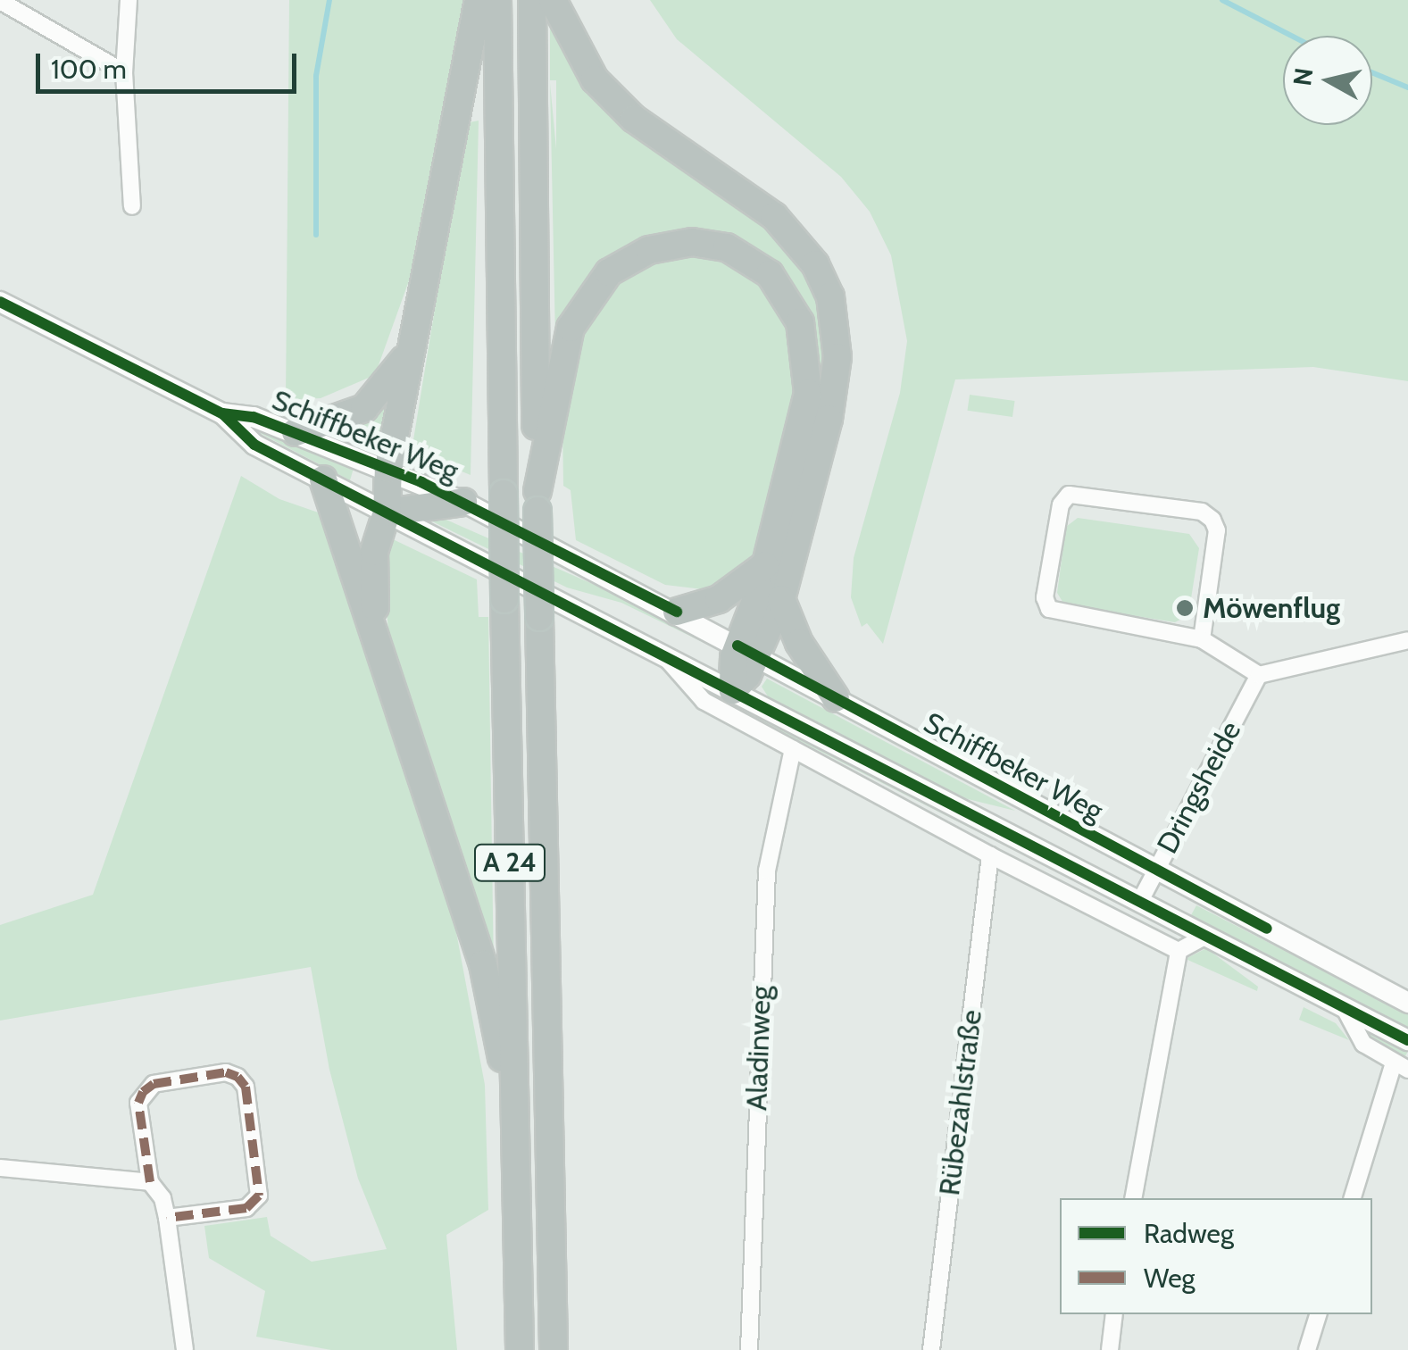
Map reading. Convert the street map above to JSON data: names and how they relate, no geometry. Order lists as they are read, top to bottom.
{
  "streets": {
    "highway": ["A 24"],
    "main road": ["Schiffbeker Weg"],
    "street": ["Dringsheide", "Aladinweg", "Rübezahlstraße"]
  },
  "crossings": [
    ["Schiffbeker Weg", "Dringsheide"],
    ["Schiffbeker Weg", "Aladinweg"],
    ["Schiffbeker Weg", "Rübezahlstraße"]
  ],
  "places": ["Möwenflug"],
  "legend": ["Radweg", "Weg"],
  "scale_bar": "100 m",
  "north": "left"
}
